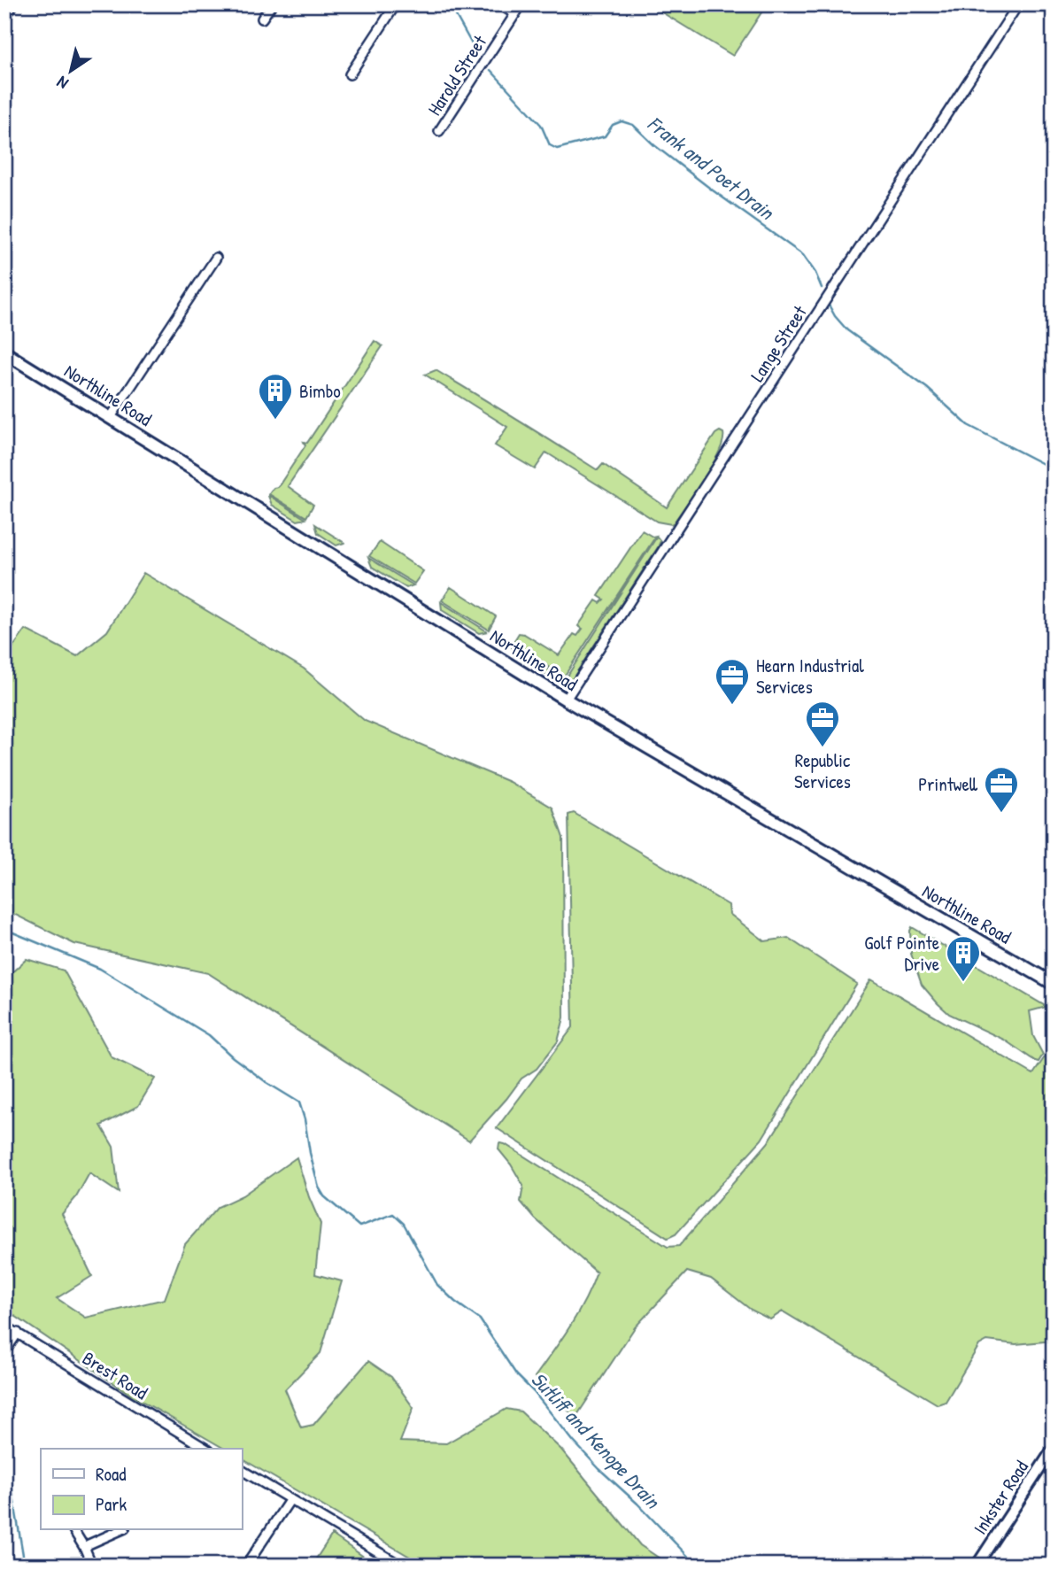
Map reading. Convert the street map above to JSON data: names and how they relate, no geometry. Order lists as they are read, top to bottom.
{
  "streets": {
    "main road": ["Northline Road"],
    "street": [
      "Harold Street",
      "Lange Street",
      "Brest Road",
      "Inkster Road"
    ]
  },
  "crossings": [
    ["Lange Street", "Northline Road"]
  ],
  "water": ["Frank and Poet Drain", "Sutliff and Kenope Drain"],
  "places": {
    "building": ["Bimbo", "Golf Pointe Drive"],
    "office": ["Hearn Industrial Services", "Republic Services", "Printwell"]
  },
  "legend": ["Road", "Park"],
  "north": "bottom left"
}
